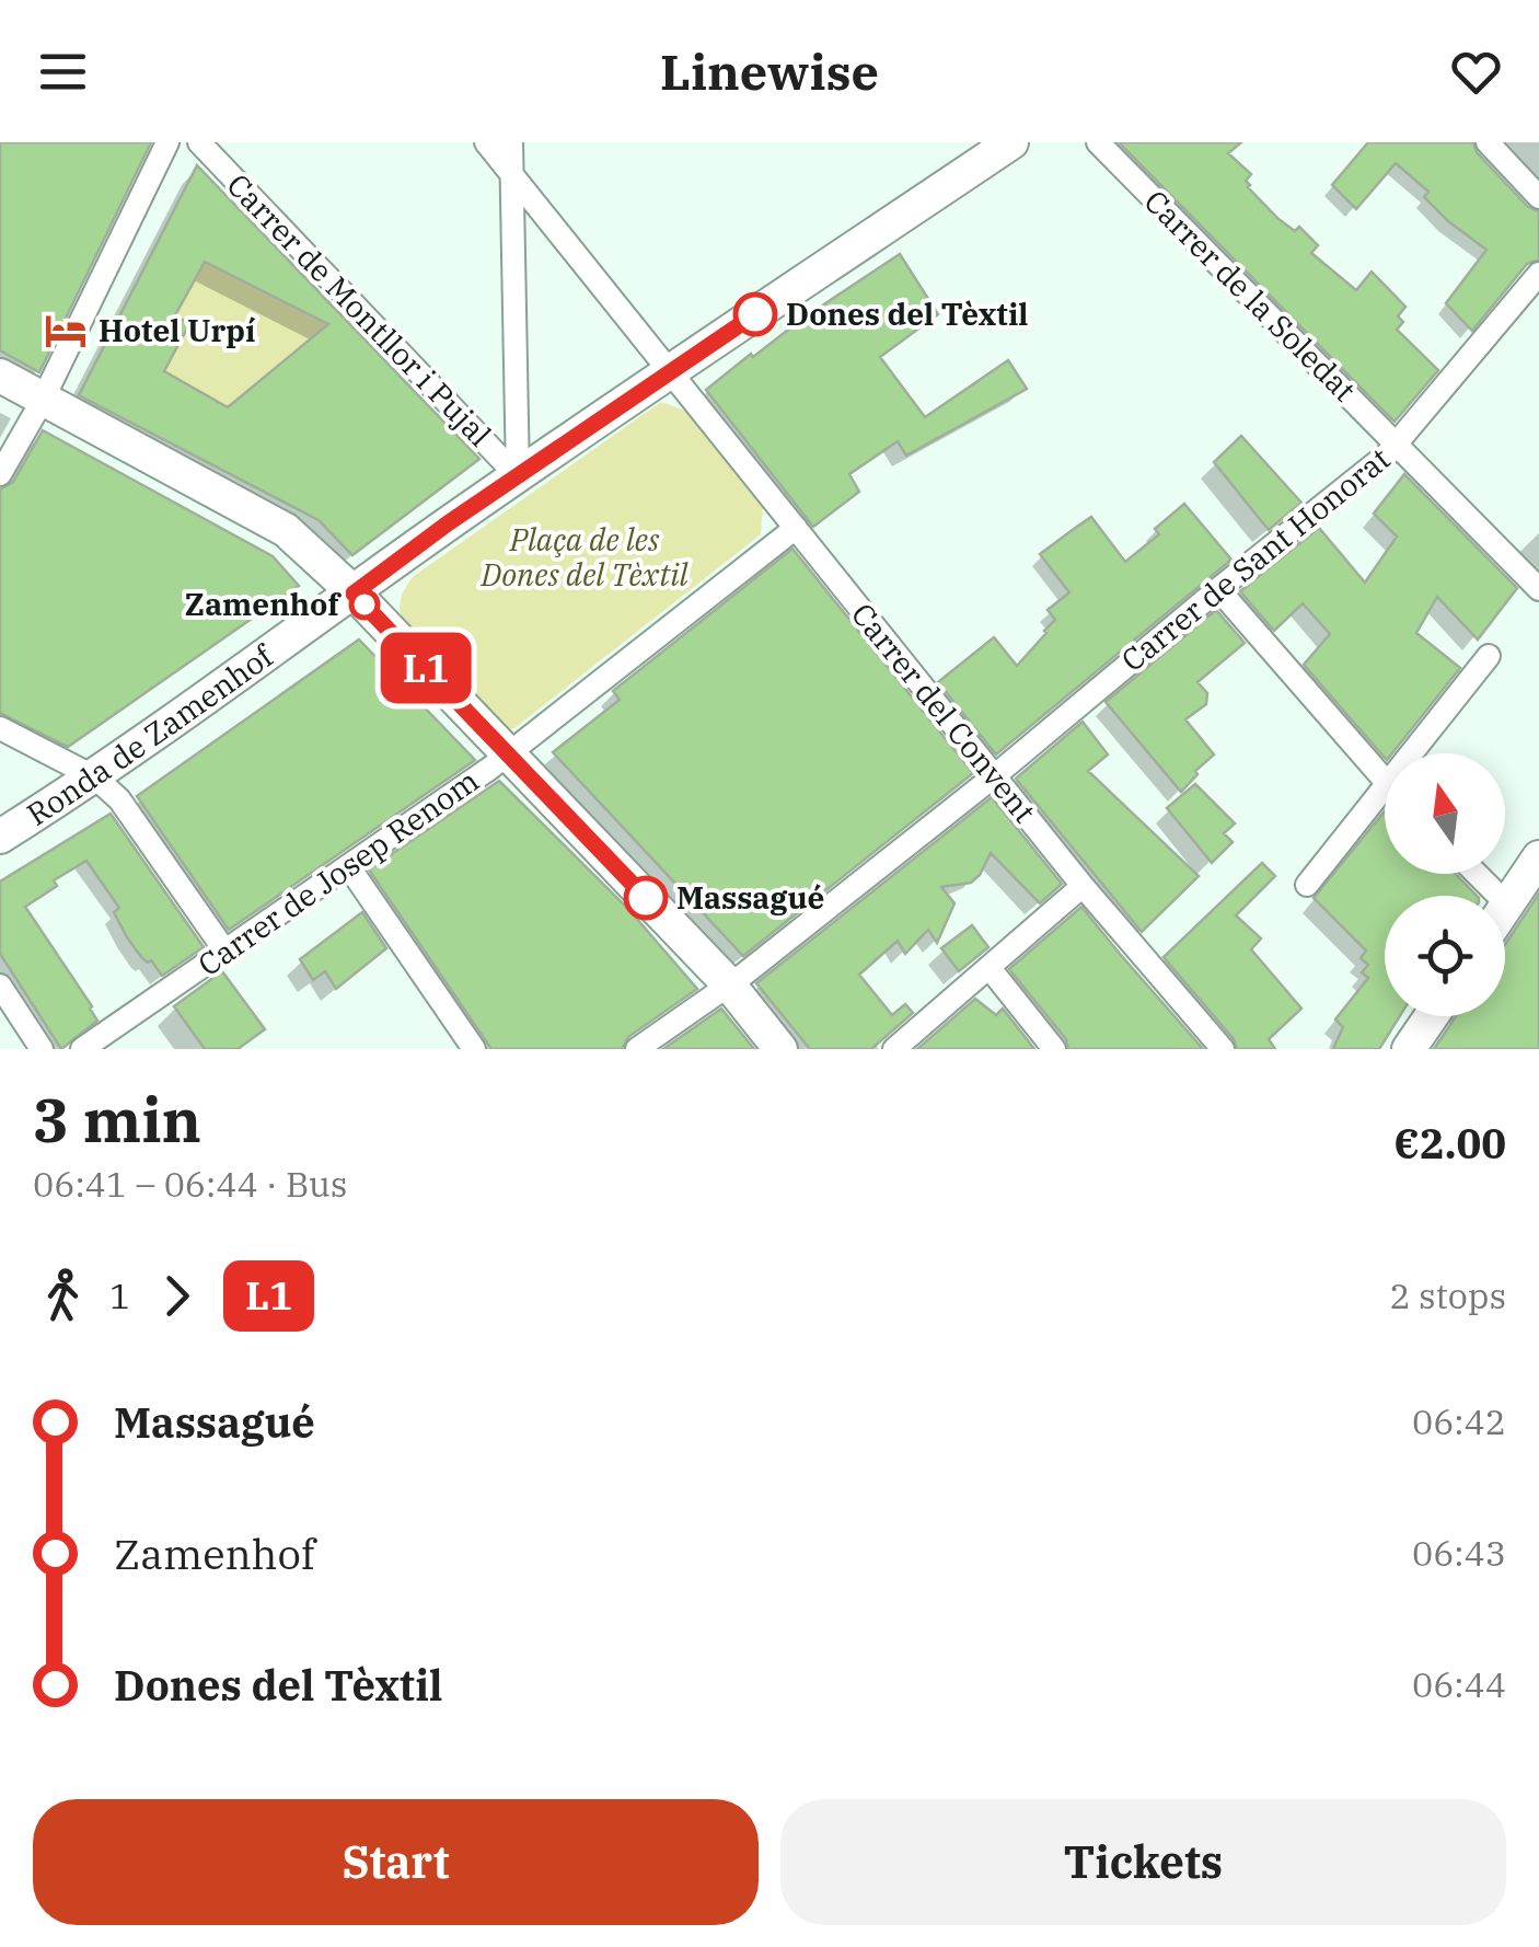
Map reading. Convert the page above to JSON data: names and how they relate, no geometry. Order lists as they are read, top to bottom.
{
  "streets": {
    "main road": ["Ronda de Zamenhof"],
    "street": [
      "Carrer de la Soledat",
      "Carrer de Montllor i Pujal",
      "Carrer de Sant Honorat",
      "Carrer del Convent",
      "Carrer de Josep Renom"
    ]
  },
  "crossings": [
    ["Carrer de la Soledat", "Carrer de Sant Honorat"],
    ["Carrer de Montllor i Pujal", "Ronda de Zamenhof"],
    ["Carrer de Sant Honorat", "Carrer del Convent"],
    ["Carrer del Convent", "Ronda de Zamenhof"],
    ["Carrer del Convent", "Carrer de Josep Renom"]
  ],
  "parks": ["Plaça de les Dones del Tèxtil"],
  "places": {
    "other": ["Dones del Tèxtil", "Zamenhof", "Massagué"],
    "hotel": ["Hotel Urpí"]
  },
  "lines": ["bus line L1"],
  "north": "top",
  "page": {
    "header": "Linewise",
    "on_map": "L1",
    "heading": ["3 min", "06:41 – 06:44 · Bus", "€2.00"],
    "legs": ["1", "L1", "2 stops"],
    "list": [
      {
        "name": "Massagué",
        "value": "06:42"
      },
      {
        "name": "Zamenhof",
        "value": "06:43"
      },
      {
        "name": "Dones del Tèxtil",
        "value": "06:44"
      }
    ],
    "buttons": ["Start", "Tickets"]
  }
}
